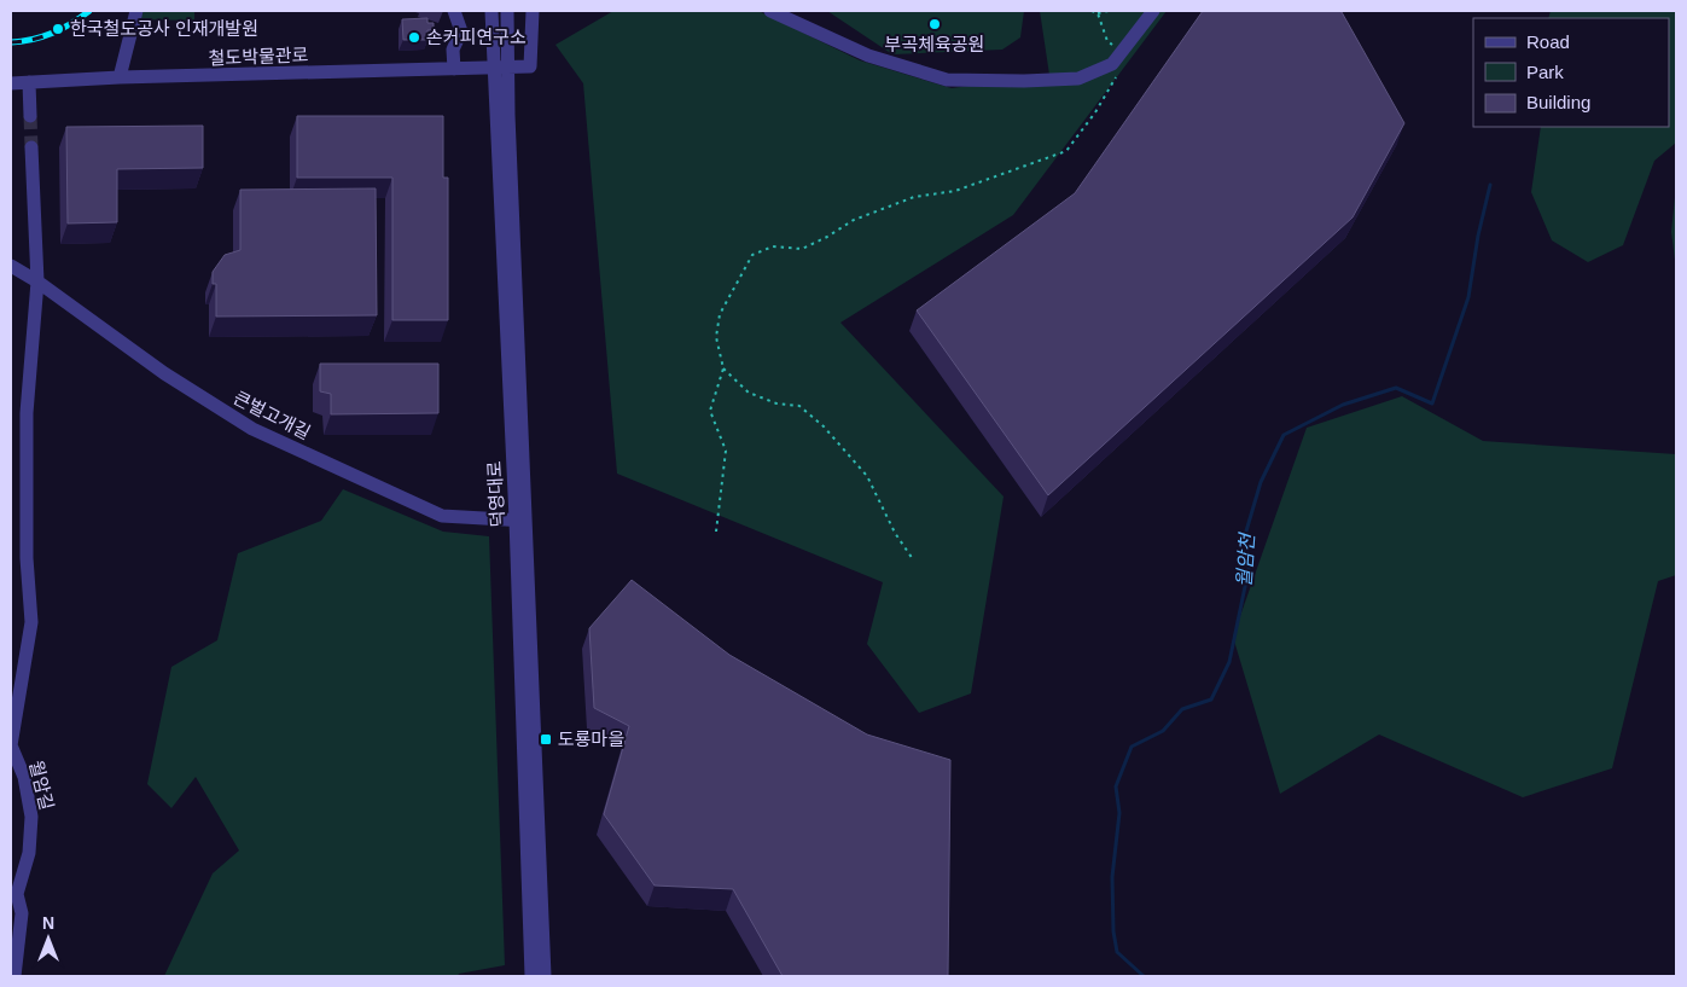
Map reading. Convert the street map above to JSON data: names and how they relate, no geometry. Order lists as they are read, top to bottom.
{
  "streets": {
    "street": [
      "철도박물관로",
      "큰벌고개길",
      "덕영대로",
      "월암길"
    ]
  },
  "crossings": [
    ["철도박물관로", "덕영대로"],
    ["큰벌고개길", "덕영대로"],
    ["큰벌고개길", "월암길"]
  ],
  "water": ["월암천"],
  "places": {
    "other": ["부곡체육공원", "한국철도공사 인재개발원", "손커피연구소"],
    "transit": ["도룡마을"]
  },
  "legend": ["Road", "Park", "Building"],
  "north": "top"
}
